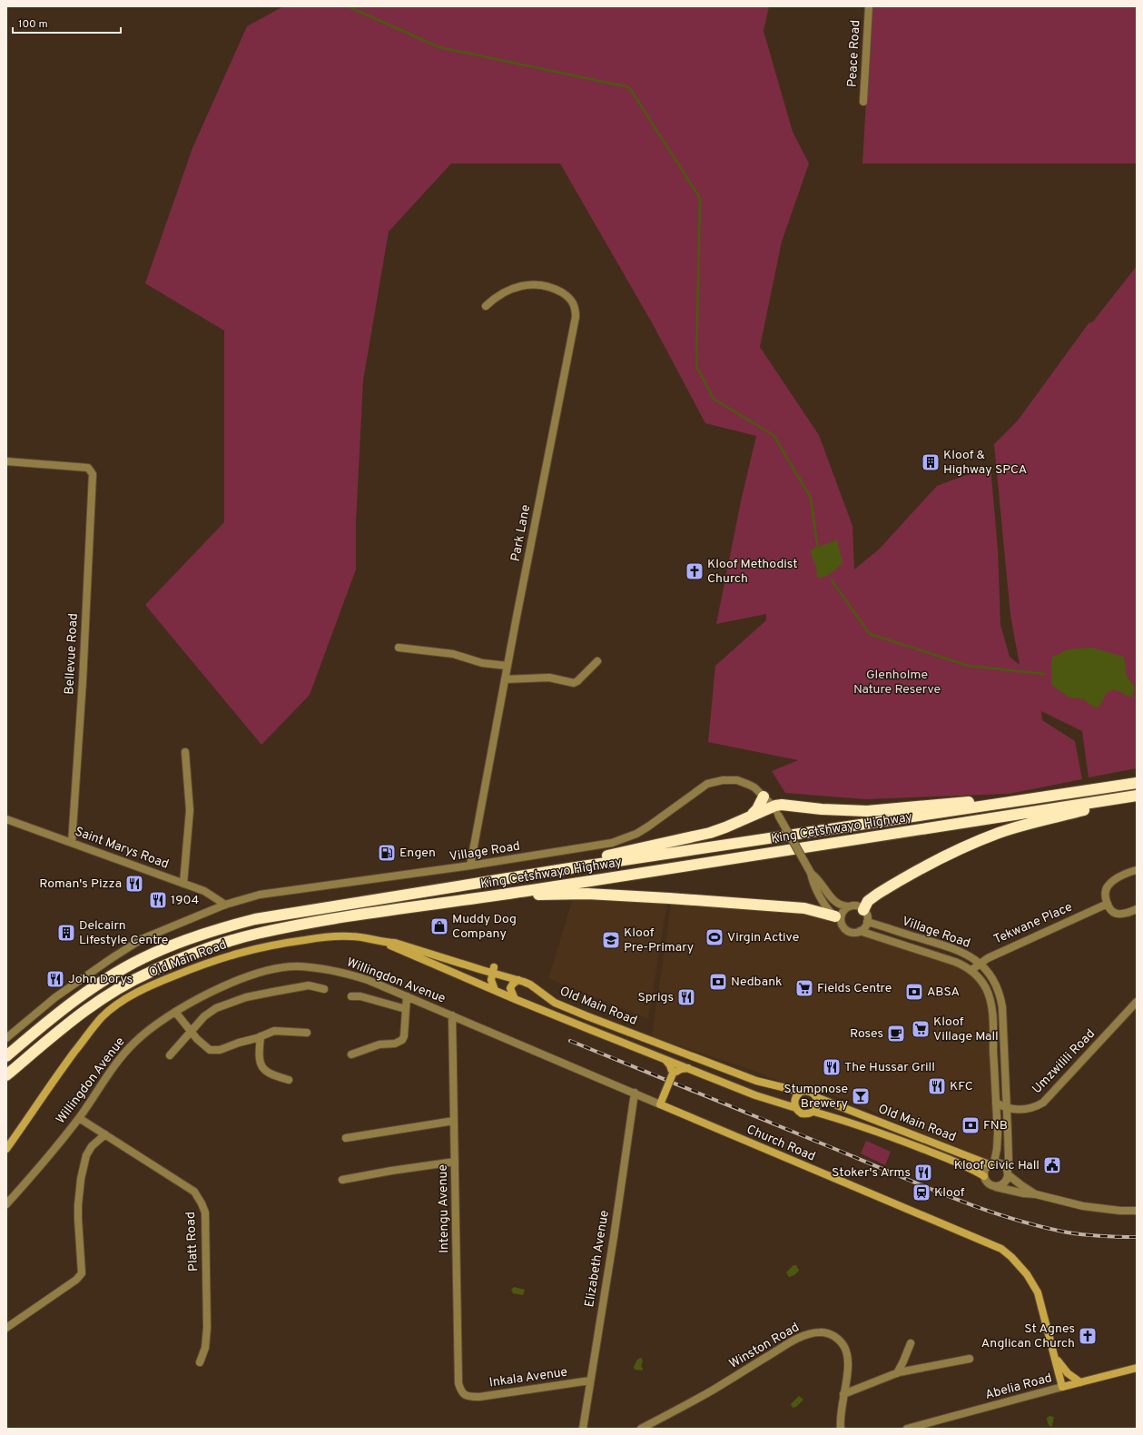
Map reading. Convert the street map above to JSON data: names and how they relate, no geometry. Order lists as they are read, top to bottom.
{
  "streets": {
    "highway": ["King Cetshwayo Highway"],
    "main road": ["Old Main Road", "Church Road", "Abelia Road"],
    "street": [
      "Peace Road",
      "Park Lane",
      "Bellevue Road",
      "Saint Marys Road",
      "Village Road",
      "Tekwane Place",
      "Willingdon Avenue",
      "Umzwilili Road",
      "Intengu Avenue",
      "Platt Road",
      "Elizabeth Avenue",
      "Winston Road",
      "Inkala Avenue"
    ]
  },
  "crossings": [
    ["Park Lane", "Village Road"],
    ["Bellevue Road", "Saint Marys Road"],
    ["Saint Marys Road", "Village Road"],
    ["Village Road", "Tekwane Place"],
    ["Village Road", "Old Main Road"],
    ["Village Road", "Umzwilili Road"],
    ["Willingdon Avenue", "Church Road"],
    ["Willingdon Avenue", "Intengu Avenue"],
    ["Willingdon Avenue", "Platt Road"],
    ["Willingdon Avenue", "Elizabeth Avenue"],
    ["Church Road", "Abelia Road"],
    ["Intengu Avenue", "Inkala Avenue"],
    ["Elizabeth Avenue", "Inkala Avenue"]
  ],
  "parks": ["Glenholme Nature Reserve"],
  "places": {
    "building": ["Kloof & Highway SPCA", "Delcairn Lifestyle Centre"],
    "church": ["Kloof Methodist Church", "St Agnes Anglican Church"],
    "fuel station": ["Engen"],
    "restaurant": [
      "Roman's Pizza",
      "1904",
      "John Dorys",
      "Sprigs",
      "The Hussar Grill",
      "KFC",
      "Stoker's Arms"
    ],
    "shop": ["Muddy Dog Company"],
    "sports": ["Virgin Active"],
    "school or university": ["Kloof Pre-Primary"],
    "bank": ["Nedbank", "ABSA", "FNB"],
    "supermarket": ["Fields Centre", "Kloof Village Mall"],
    "cafe": ["Roses"],
    "bar": ["Stumpnose Brewery"],
    "public building": ["Kloof Civic Hall"],
    "station": ["Kloof"]
  },
  "scale_bar": "100 m"
}
